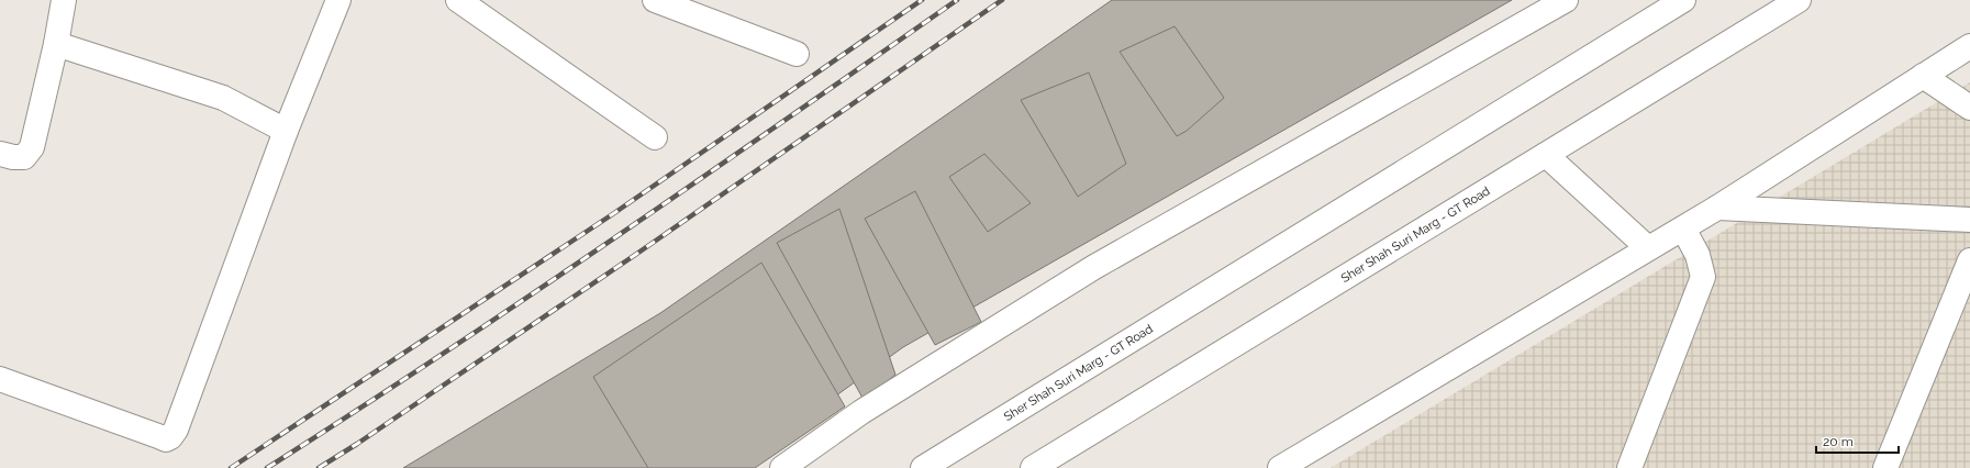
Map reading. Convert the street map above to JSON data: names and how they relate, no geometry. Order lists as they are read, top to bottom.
{
  "streets": {
    "street": ["Sher Shah Suri Marg - GT Road"]
  },
  "scale_bar": "20 m"
}
